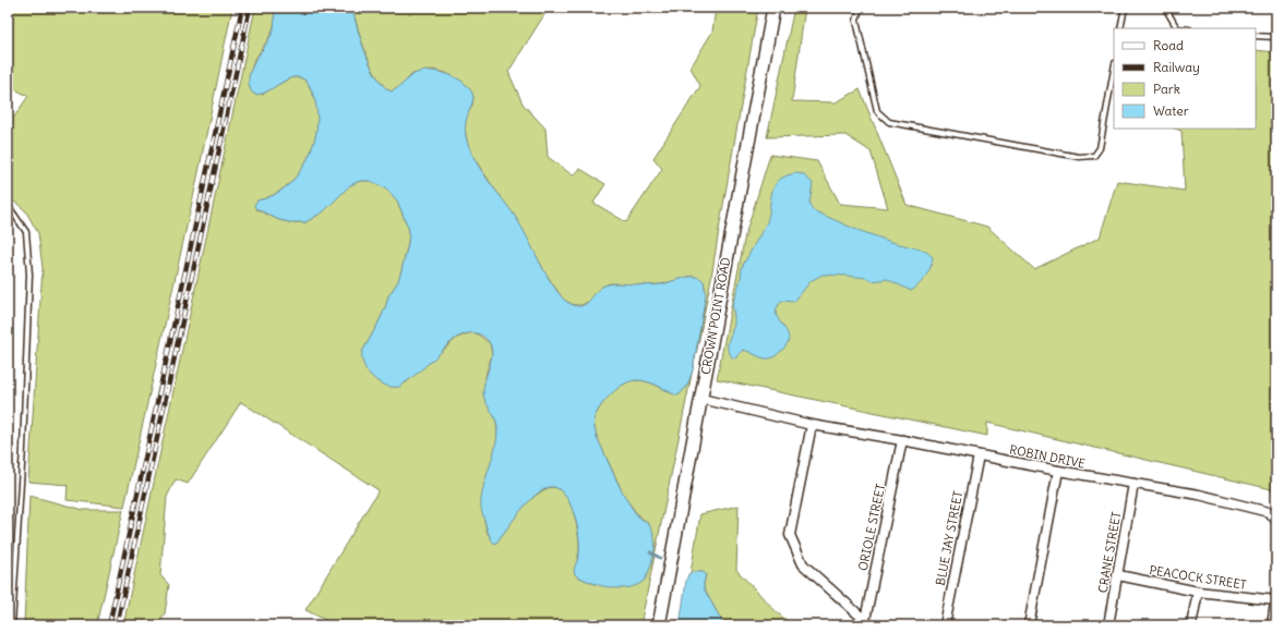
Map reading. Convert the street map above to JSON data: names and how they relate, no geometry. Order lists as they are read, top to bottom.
{
  "streets": {
    "main road": ["CROWN POINT ROAD"],
    "street": [
      "ROBIN DRIVE",
      "ORIOLE STREET",
      "BLUE JAY STREET",
      "CRANE STREET",
      "PEACOCK STREET"
    ]
  },
  "crossings": [
    ["CROWN POINT ROAD", "ROBIN DRIVE"],
    ["ROBIN DRIVE", "ORIOLE STREET"],
    ["ROBIN DRIVE", "BLUE JAY STREET"],
    ["ROBIN DRIVE", "CRANE STREET"],
    ["CRANE STREET", "PEACOCK STREET"]
  ],
  "legend": [
    "Road",
    "Railway",
    "Park",
    "Water"
  ]
}
